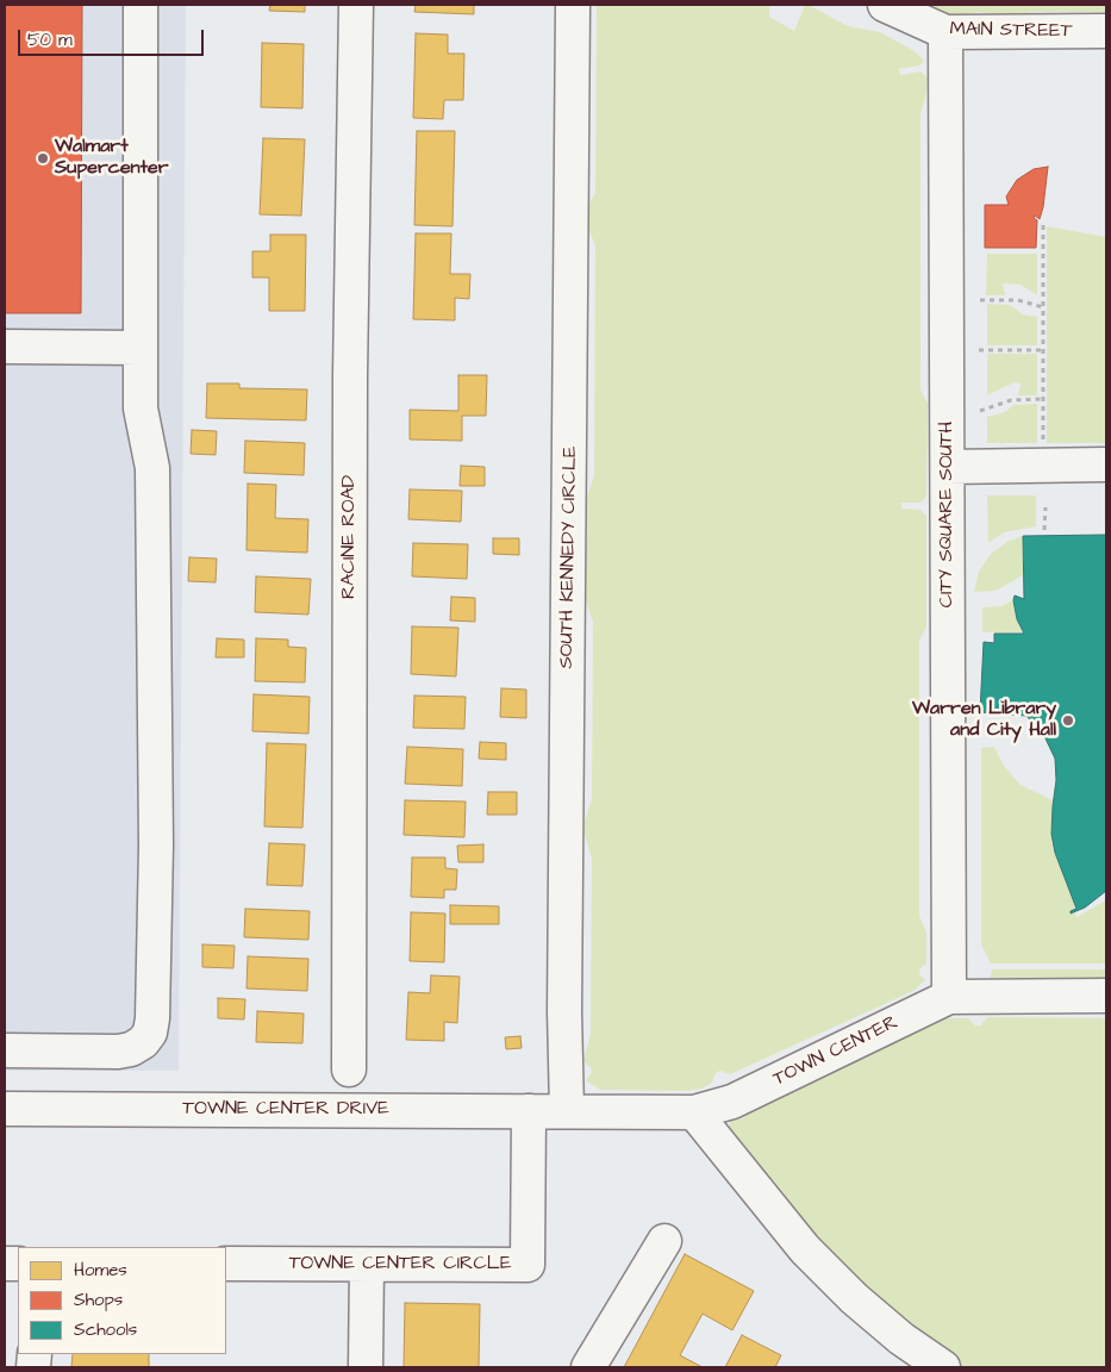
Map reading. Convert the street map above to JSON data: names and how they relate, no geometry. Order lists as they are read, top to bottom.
{
  "streets": {
    "street": [
      "MAIN STREET",
      "CITY SQUARE SOUTH",
      "RACINE ROAD",
      "SOUTH KENNEDY CIRCLE",
      "TOWN CENTER",
      "TOWNE CENTER DRIVE",
      "TOWNE CENTER CIRCLE"
    ]
  },
  "crossings": [
    ["MAIN STREET", "CITY SQUARE SOUTH"],
    ["CITY SQUARE SOUTH", "TOWN CENTER"],
    ["SOUTH KENNEDY CIRCLE", "TOWN CENTER"],
    ["SOUTH KENNEDY CIRCLE", "TOWNE CENTER DRIVE"],
    ["TOWN CENTER", "TOWNE CENTER DRIVE"],
    ["TOWNE CENTER DRIVE", "TOWNE CENTER CIRCLE"]
  ],
  "places": ["Walmart Supercenter", "Warren Library and City Hall"],
  "legend": ["Homes", "Shops", "Schools"],
  "scale_bar": "50 m"
}
